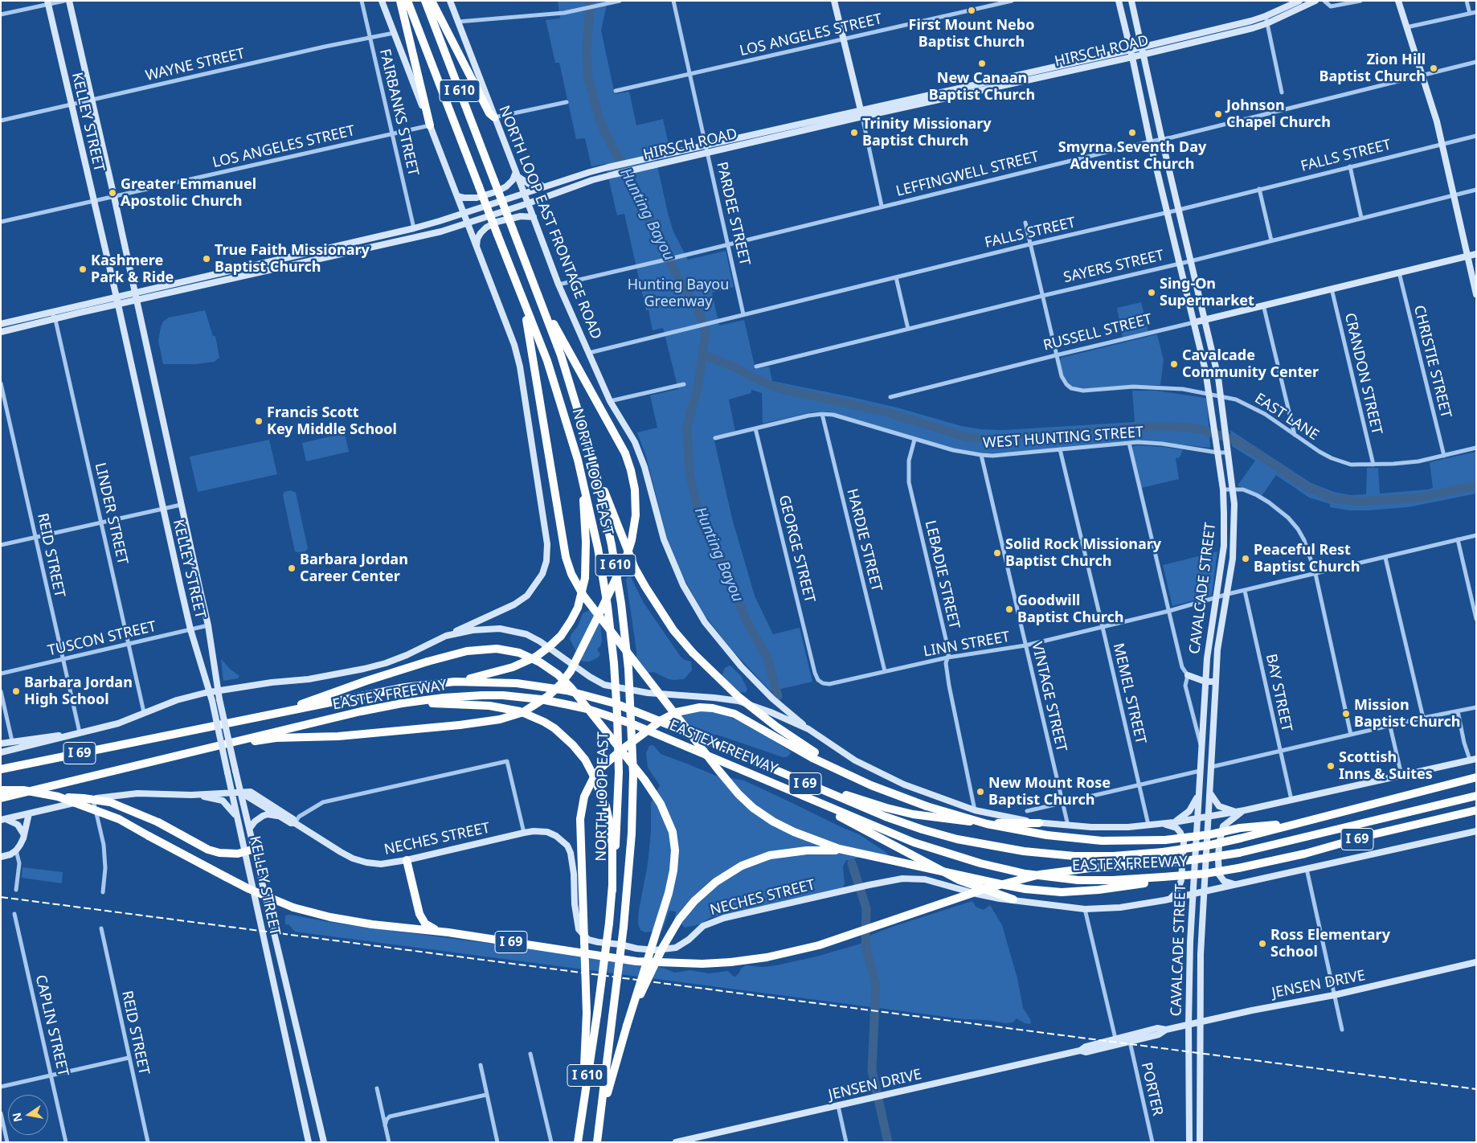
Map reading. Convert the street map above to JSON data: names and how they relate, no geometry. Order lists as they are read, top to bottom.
{
  "streets": {
    "highway": [
      "I 610",
      "NORTH LOOP EAST",
      "EASTEX FREEWAY",
      "I 69"
    ],
    "main road": [
      "HIRSCH ROAD",
      "KELLEY STREET",
      "NORTH LOOP EAST FRONTAGE ROAD",
      "RUSSELL STREET",
      "CAVALCADE STREET",
      "NECHES STREET",
      "JENSEN DRIVE"
    ],
    "street": [
      "LOS ANGELES STREET",
      "WAYNE STREET",
      "FAIRBANKS STREET",
      "FALLS STREET",
      "LEFFINGWELL STREET",
      "PARDEE STREET",
      "SAYERS STREET",
      "CHRISTIE STREET",
      "CRANDON STREET",
      "EAST LANE",
      "WEST HUNTING STREET",
      "LINDER STREET",
      "HARDIE STREET",
      "GEORGE STREET",
      "REID STREET",
      "LEBADIE STREET",
      "TUSCON STREET",
      "LINN STREET",
      "BAY STREET",
      "MEMEL STREET",
      "VINTAGE STREET",
      "CAPLIN STREET",
      "PORTER"
    ]
  },
  "crossings": [
    ["LOS ANGELES STREET", "FAIRBANKS STREET"],
    ["LOS ANGELES STREET", "KELLEY STREET"],
    ["LOS ANGELES STREET", "PARDEE STREET"],
    ["HIRSCH ROAD", "FAIRBANKS STREET"],
    ["HIRSCH ROAD", "KELLEY STREET"],
    ["HIRSCH ROAD", "PARDEE STREET"],
    ["HIRSCH ROAD", "NORTH LOOP EAST FRONTAGE ROAD"],
    ["HIRSCH ROAD", "LINDER STREET"],
    ["HIRSCH ROAD", "CAVALCADE STREET"],
    ["WAYNE STREET", "FAIRBANKS STREET"],
    ["WAYNE STREET", "KELLEY STREET"],
    ["KELLEY STREET", "TUSCON STREET"],
    ["KELLEY STREET", "NECHES STREET"],
    ["FALLS STREET", "PARDEE STREET"],
    ["FALLS STREET", "NORTH LOOP EAST FRONTAGE ROAD"],
    ["FALLS STREET", "EAST LANE"],
    ["FALLS STREET", "CAVALCADE STREET"],
    ["LEFFINGWELL STREET", "PARDEE STREET"],
    ["LEFFINGWELL STREET", "NORTH LOOP EAST FRONTAGE ROAD"],
    ["LEFFINGWELL STREET", "CAVALCADE STREET"],
    ["SAYERS STREET", "EAST LANE"],
    ["SAYERS STREET", "CAVALCADE STREET"],
    ["RUSSELL STREET", "CHRISTIE STREET"],
    ["RUSSELL STREET", "CRANDON STREET"],
    ["RUSSELL STREET", "EAST LANE"],
    ["RUSSELL STREET", "CAVALCADE STREET"],
    ["CHRISTIE STREET", "EAST LANE"],
    ["CRANDON STREET", "EAST LANE"],
    ["EAST LANE", "CAVALCADE STREET"],
    ["WEST HUNTING STREET", "HARDIE STREET"],
    ["WEST HUNTING STREET", "GEORGE STREET"],
    ["WEST HUNTING STREET", "LEBADIE STREET"],
    ["WEST HUNTING STREET", "CAVALCADE STREET"],
    ["WEST HUNTING STREET", "MEMEL STREET"],
    ["WEST HUNTING STREET", "VINTAGE STREET"],
    ["LINDER STREET", "TUSCON STREET"],
    ["HARDIE STREET", "LINN STREET"],
    ["GEORGE STREET", "LINN STREET"],
    ["REID STREET", "TUSCON STREET"],
    ["LEBADIE STREET", "LINN STREET"],
    ["CAVALCADE STREET", "LINN STREET"],
    ["CAVALCADE STREET", "NECHES STREET"],
    ["CAVALCADE STREET", "JENSEN DRIVE"],
    ["LINN STREET", "BAY STREET"],
    ["LINN STREET", "MEMEL STREET"],
    ["LINN STREET", "VINTAGE STREET"],
    ["JENSEN DRIVE", "PORTER"]
  ],
  "water": ["Hunting Bayou"],
  "parks": ["Hunting Bayou Greenway"],
  "places": [
    "First Mount Nebo Baptist Church",
    "New Canaan Baptist Church",
    "Zion Hill Baptist Church",
    "Johnson Chapel Church",
    "Trinity Missionary Baptist Church",
    "Smyrna Seventh Day Adventist Church",
    "Greater Emmanuel Apostolic Church",
    "True Faith Missionary Baptist Church",
    "Kashmere Park & Ride",
    "Sing-On Supermarket",
    "Cavalcade Community Center",
    "Francis Scott Key Middle School",
    "Solid Rock Missionary Baptist Church",
    "Peaceful Rest Baptist Church",
    "Barbara Jordan Career Center",
    "Goodwill Baptist Church",
    "Barbara Jordan High School",
    "Mission Baptist Church",
    "Scottish Inns & Suites",
    "New Mount Rose Baptist Church",
    "Ross Elementary School"
  ],
  "north": "left"
}
